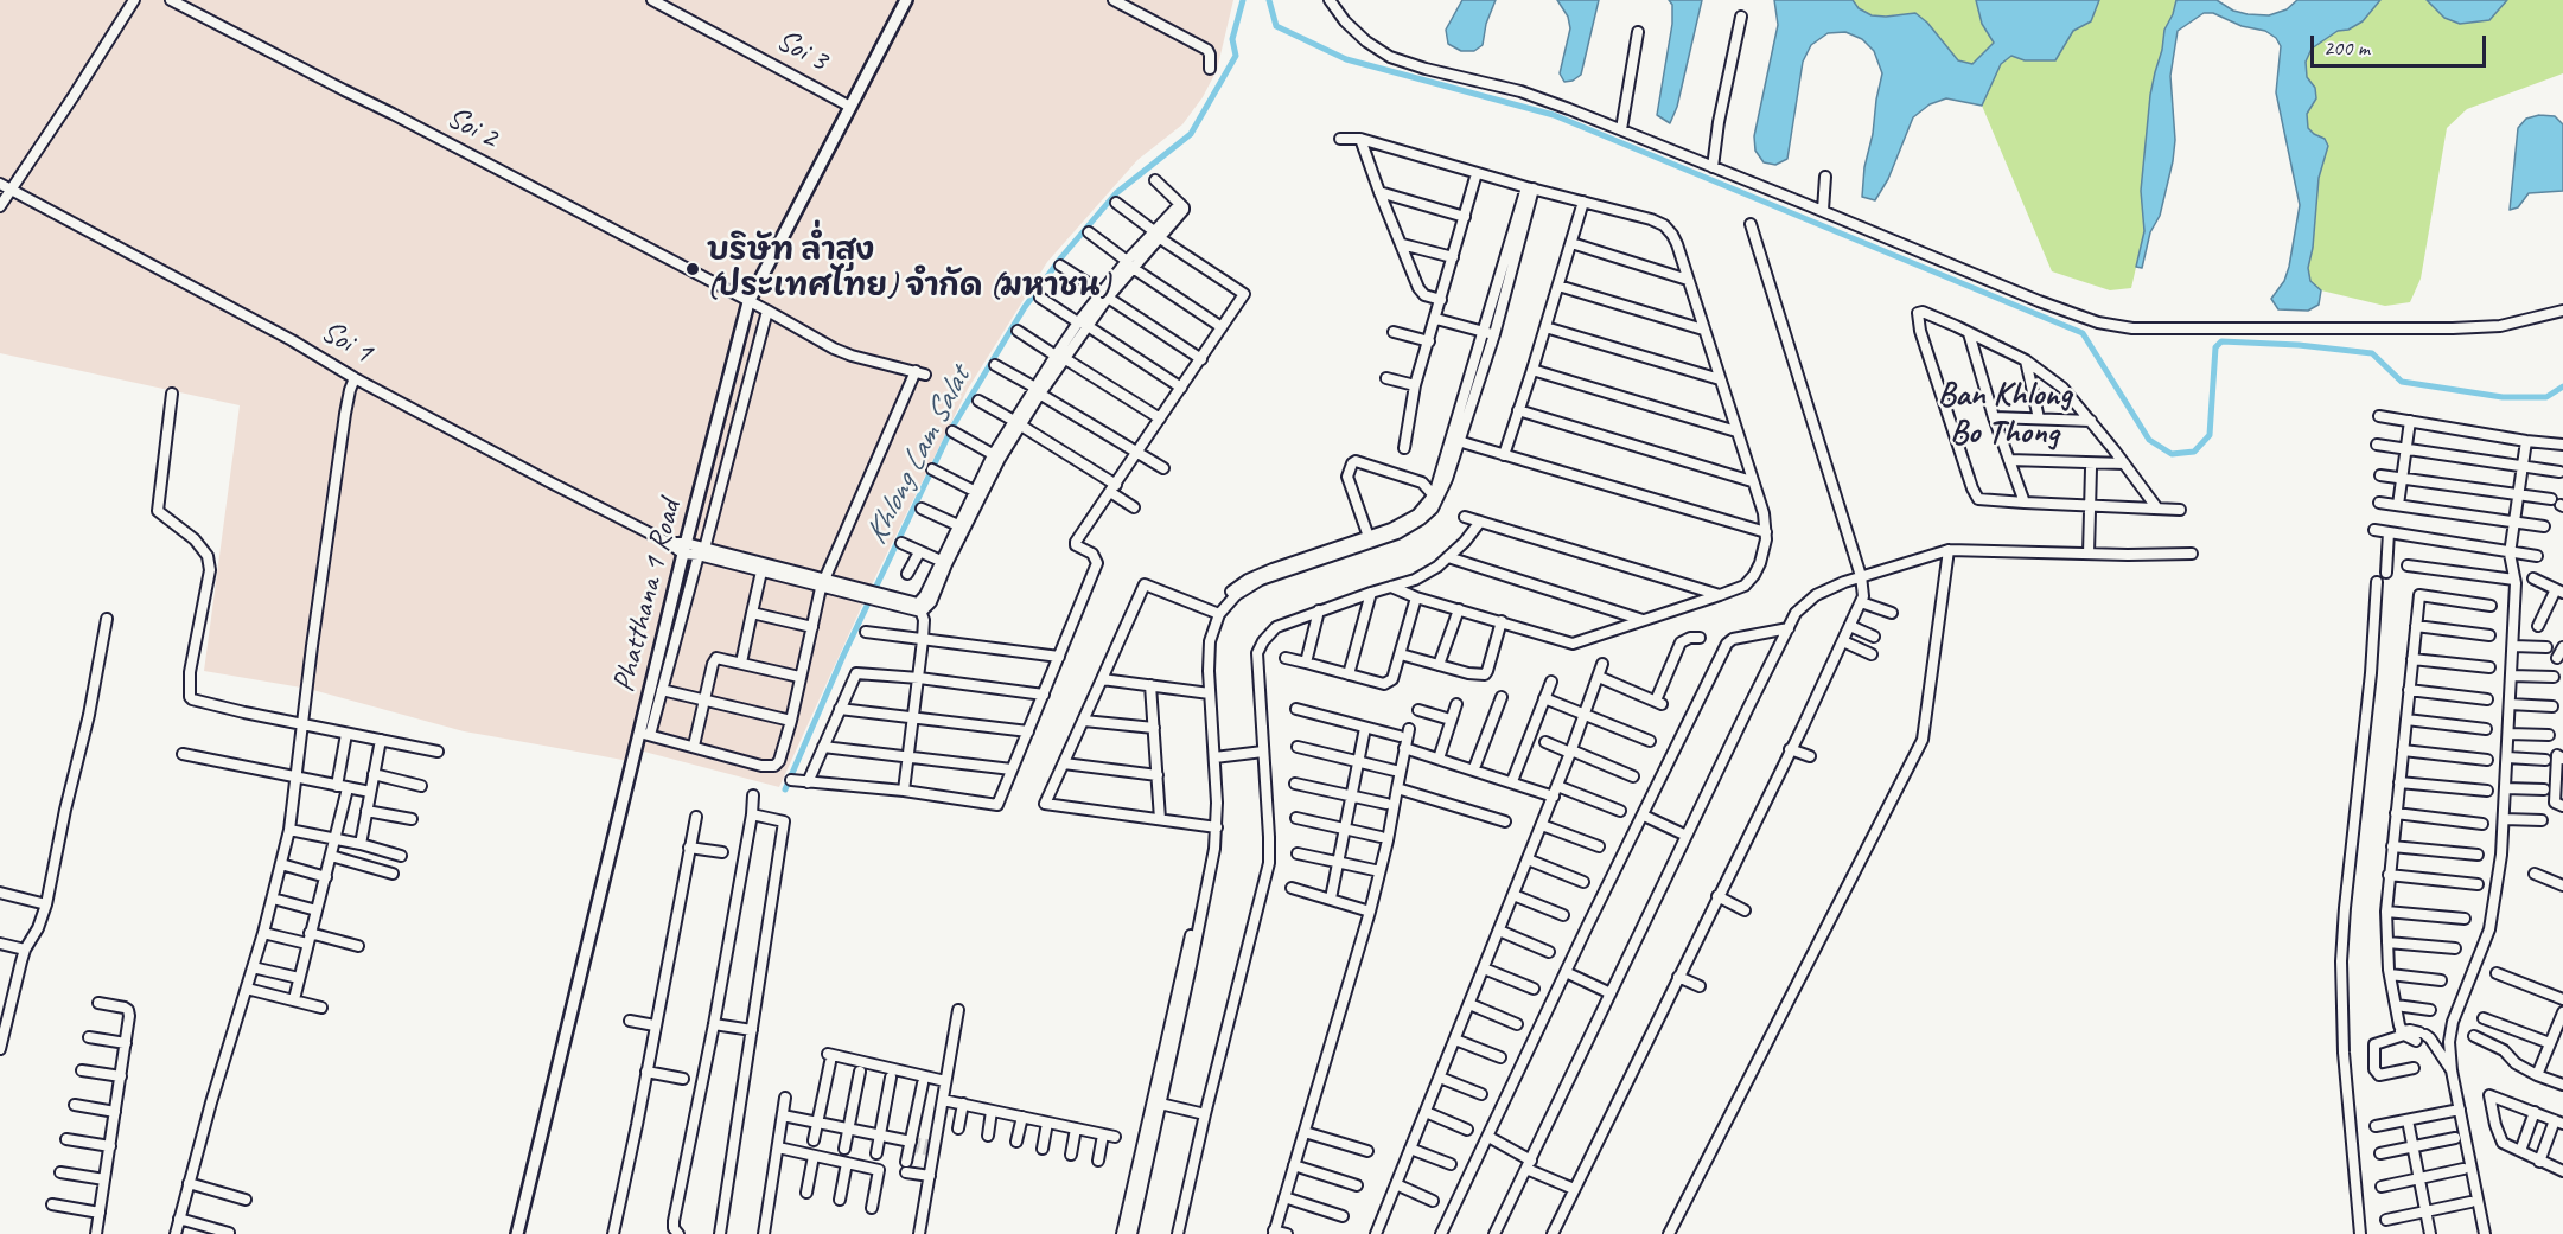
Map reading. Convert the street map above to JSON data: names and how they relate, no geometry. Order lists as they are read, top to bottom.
{
  "streets": {
    "main road": ["Phatthana 1 Road"],
    "street": ["Soi 3", "Soi 2", "Soi 1"]
  },
  "crossings": [
    ["Soi 3", "Phatthana 1 Road"],
    ["Soi 2", "Phatthana 1 Road"],
    ["Soi 1", "Phatthana 1 Road"]
  ],
  "districts": ["Ban Khlong Bo Thong"],
  "water": ["Khlong Lam Salat"],
  "places": ["บริษัท ล่ำสูง (ประเทศไทย) จำกัด (มหาชน)"],
  "scale_bar": "200 m"
}
